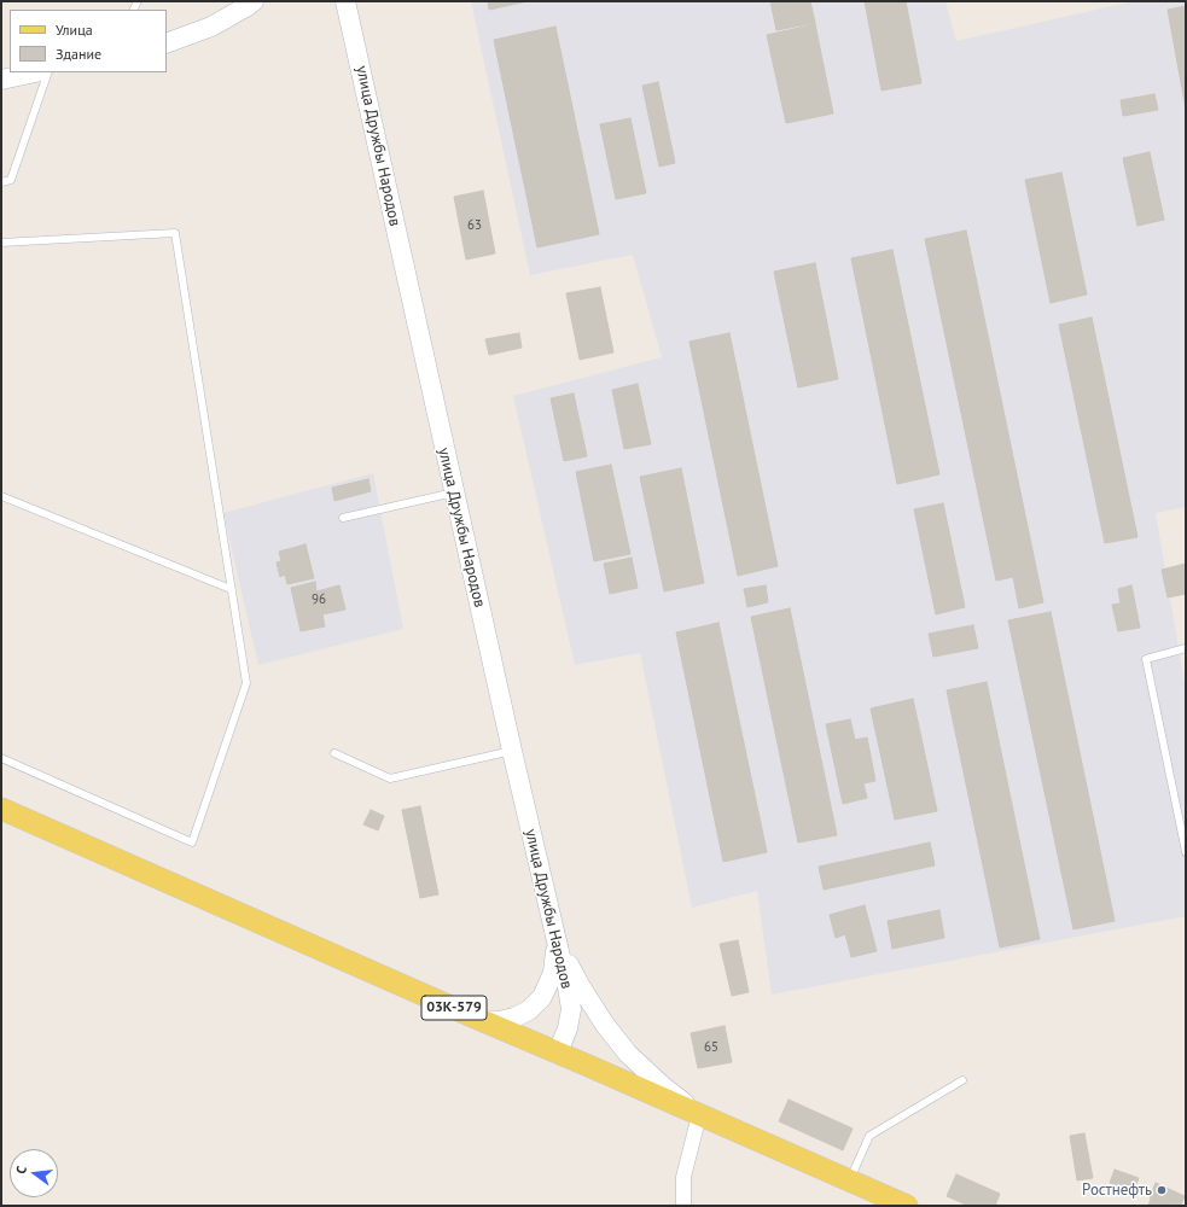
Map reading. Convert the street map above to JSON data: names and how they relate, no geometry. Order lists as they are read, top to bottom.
{
  "streets": {
    "main road": ["03К-579"],
    "street": ["улица Дружбы Народов"]
  },
  "crossings": [
    ["улица Дружбы Народов", "03К-579"]
  ],
  "places": ["Ростнефть"],
  "house_numbers": ["63", "96", "65"],
  "legend": ["Улица", "Здание"],
  "north": "left"
}
